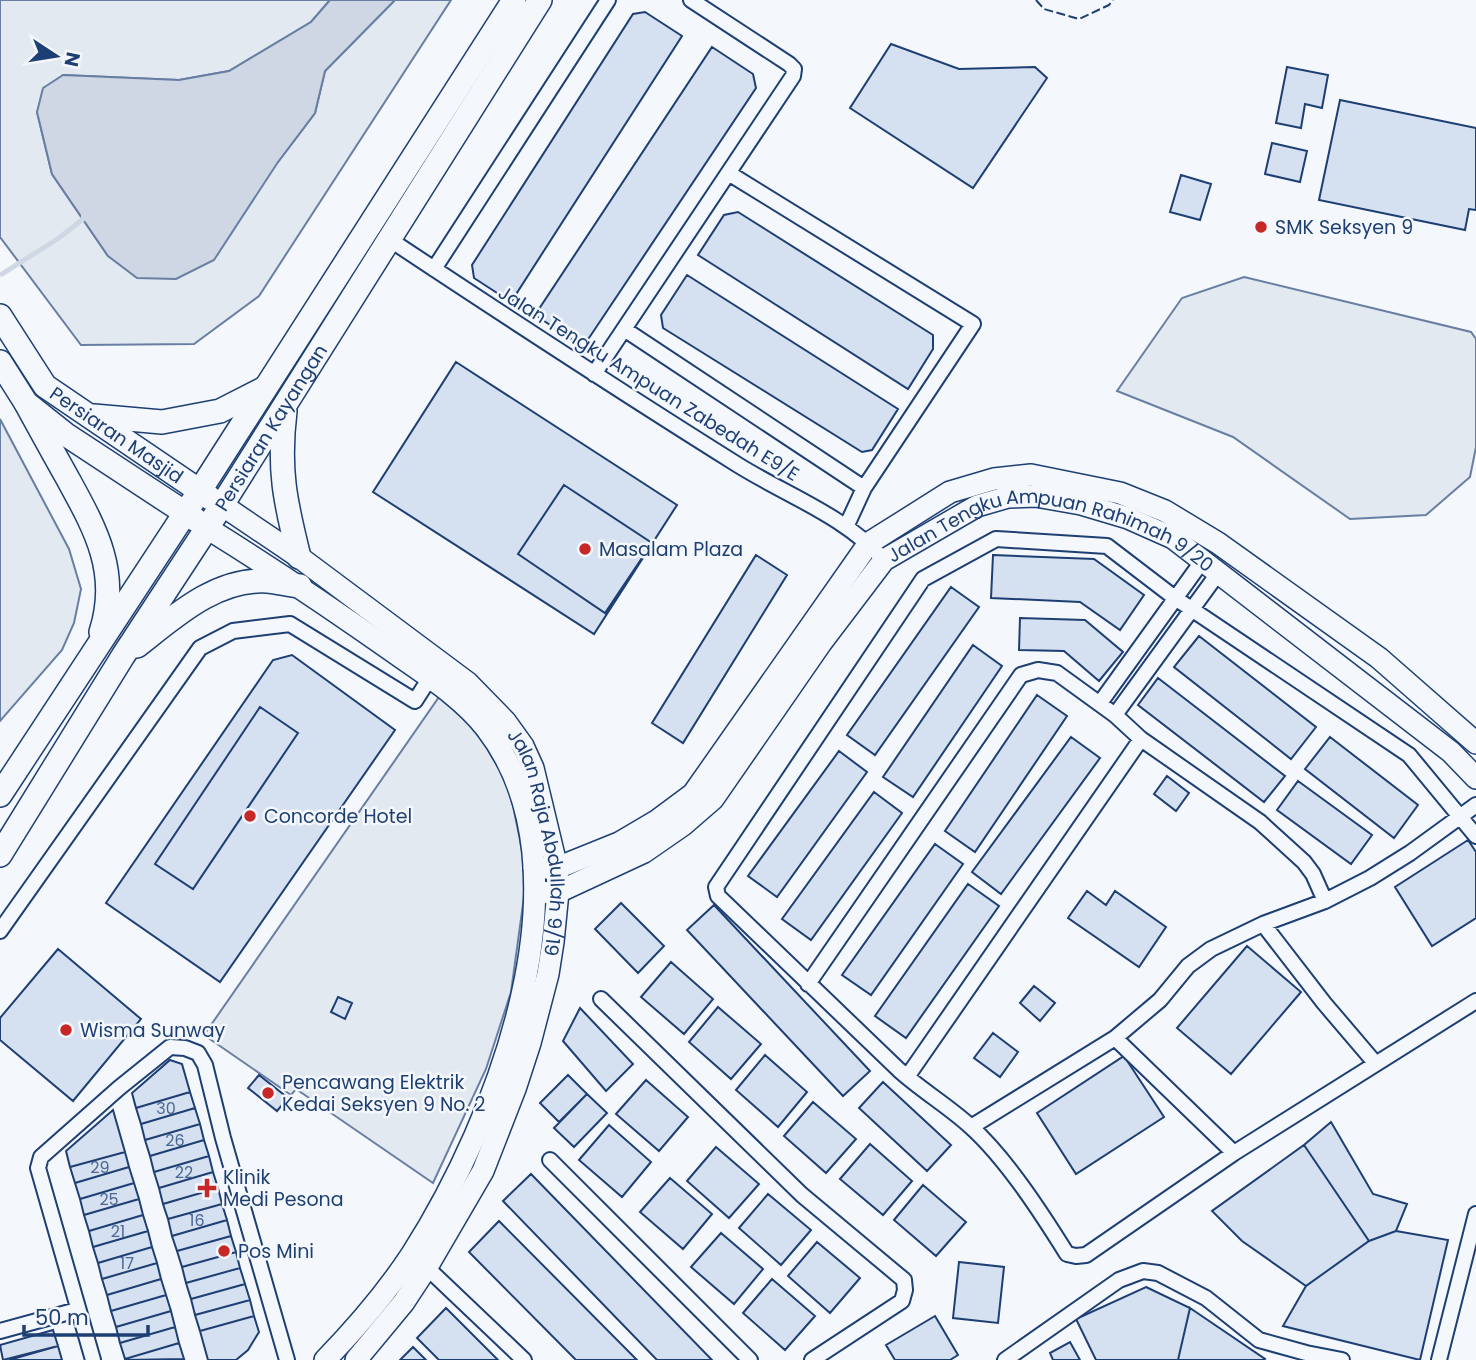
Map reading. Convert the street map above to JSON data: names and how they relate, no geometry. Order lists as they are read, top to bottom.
{
  "streets": {
    "main road": ["Persiaran Kayangan", "Persiaran Masjid"],
    "street": ["Jalan Tengku Ampuan Zabedah E9/E", "Jalan Tengku Ampuan Rahimah 9/20", "Jalan Raja Abdullah 9/19"]
  },
  "crossings": [
    ["Jalan Tengku Ampuan Zabedah E9/E", "Persiaran Kayangan"],
    ["Jalan Tengku Ampuan Zabedah E9/E", "Jalan Tengku Ampuan Rahimah 9/20"],
    ["Persiaran Kayangan", "Persiaran Masjid"],
    ["Persiaran Kayangan", "Jalan Raja Abdullah 9/19"],
    ["Persiaran Masjid", "Jalan Raja Abdullah 9/19"],
    ["Jalan Tengku Ampuan Rahimah 9/20", "Jalan Raja Abdullah 9/19"]
  ],
  "places": {
    "other": [
      "SMK Seksyen 9",
      "Masalam Plaza",
      "Concorde Hotel",
      "Wisma Sunway",
      "Pencawang Elektrik Kedai Seksyen 9 No. 2",
      "Pos Mini"
    ],
    "health": ["Klinik Medi Pesona"]
  },
  "house_numbers": [
    "30",
    "26",
    "29",
    "22",
    "25",
    "16",
    "21",
    "17"
  ],
  "scale_bar": "50 m",
  "north": "right"
}
